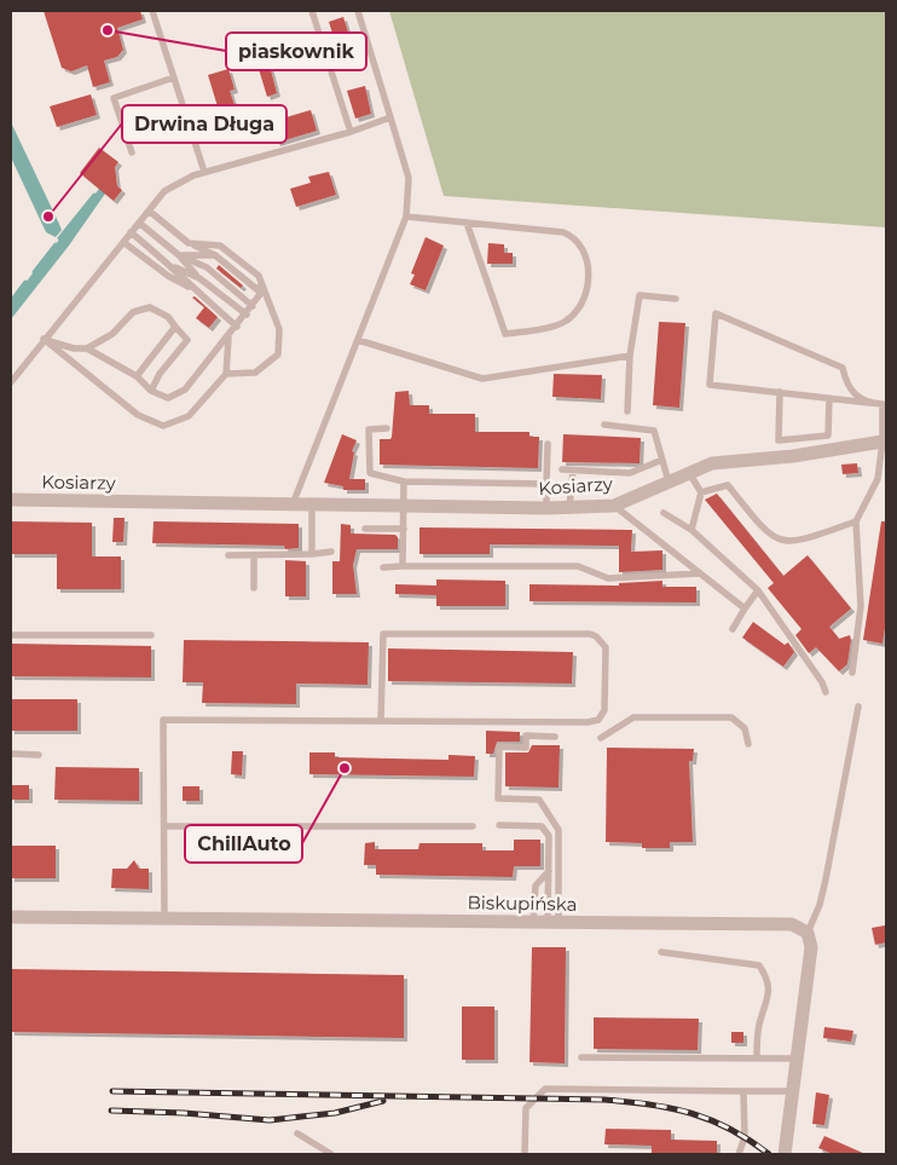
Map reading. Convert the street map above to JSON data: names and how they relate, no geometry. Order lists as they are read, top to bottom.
{
  "streets": {
    "street": ["Kosiarzy", "Biskupińska"]
  },
  "places": ["piaskownik", "Drwina Długa", "ChillAuto"]
}
